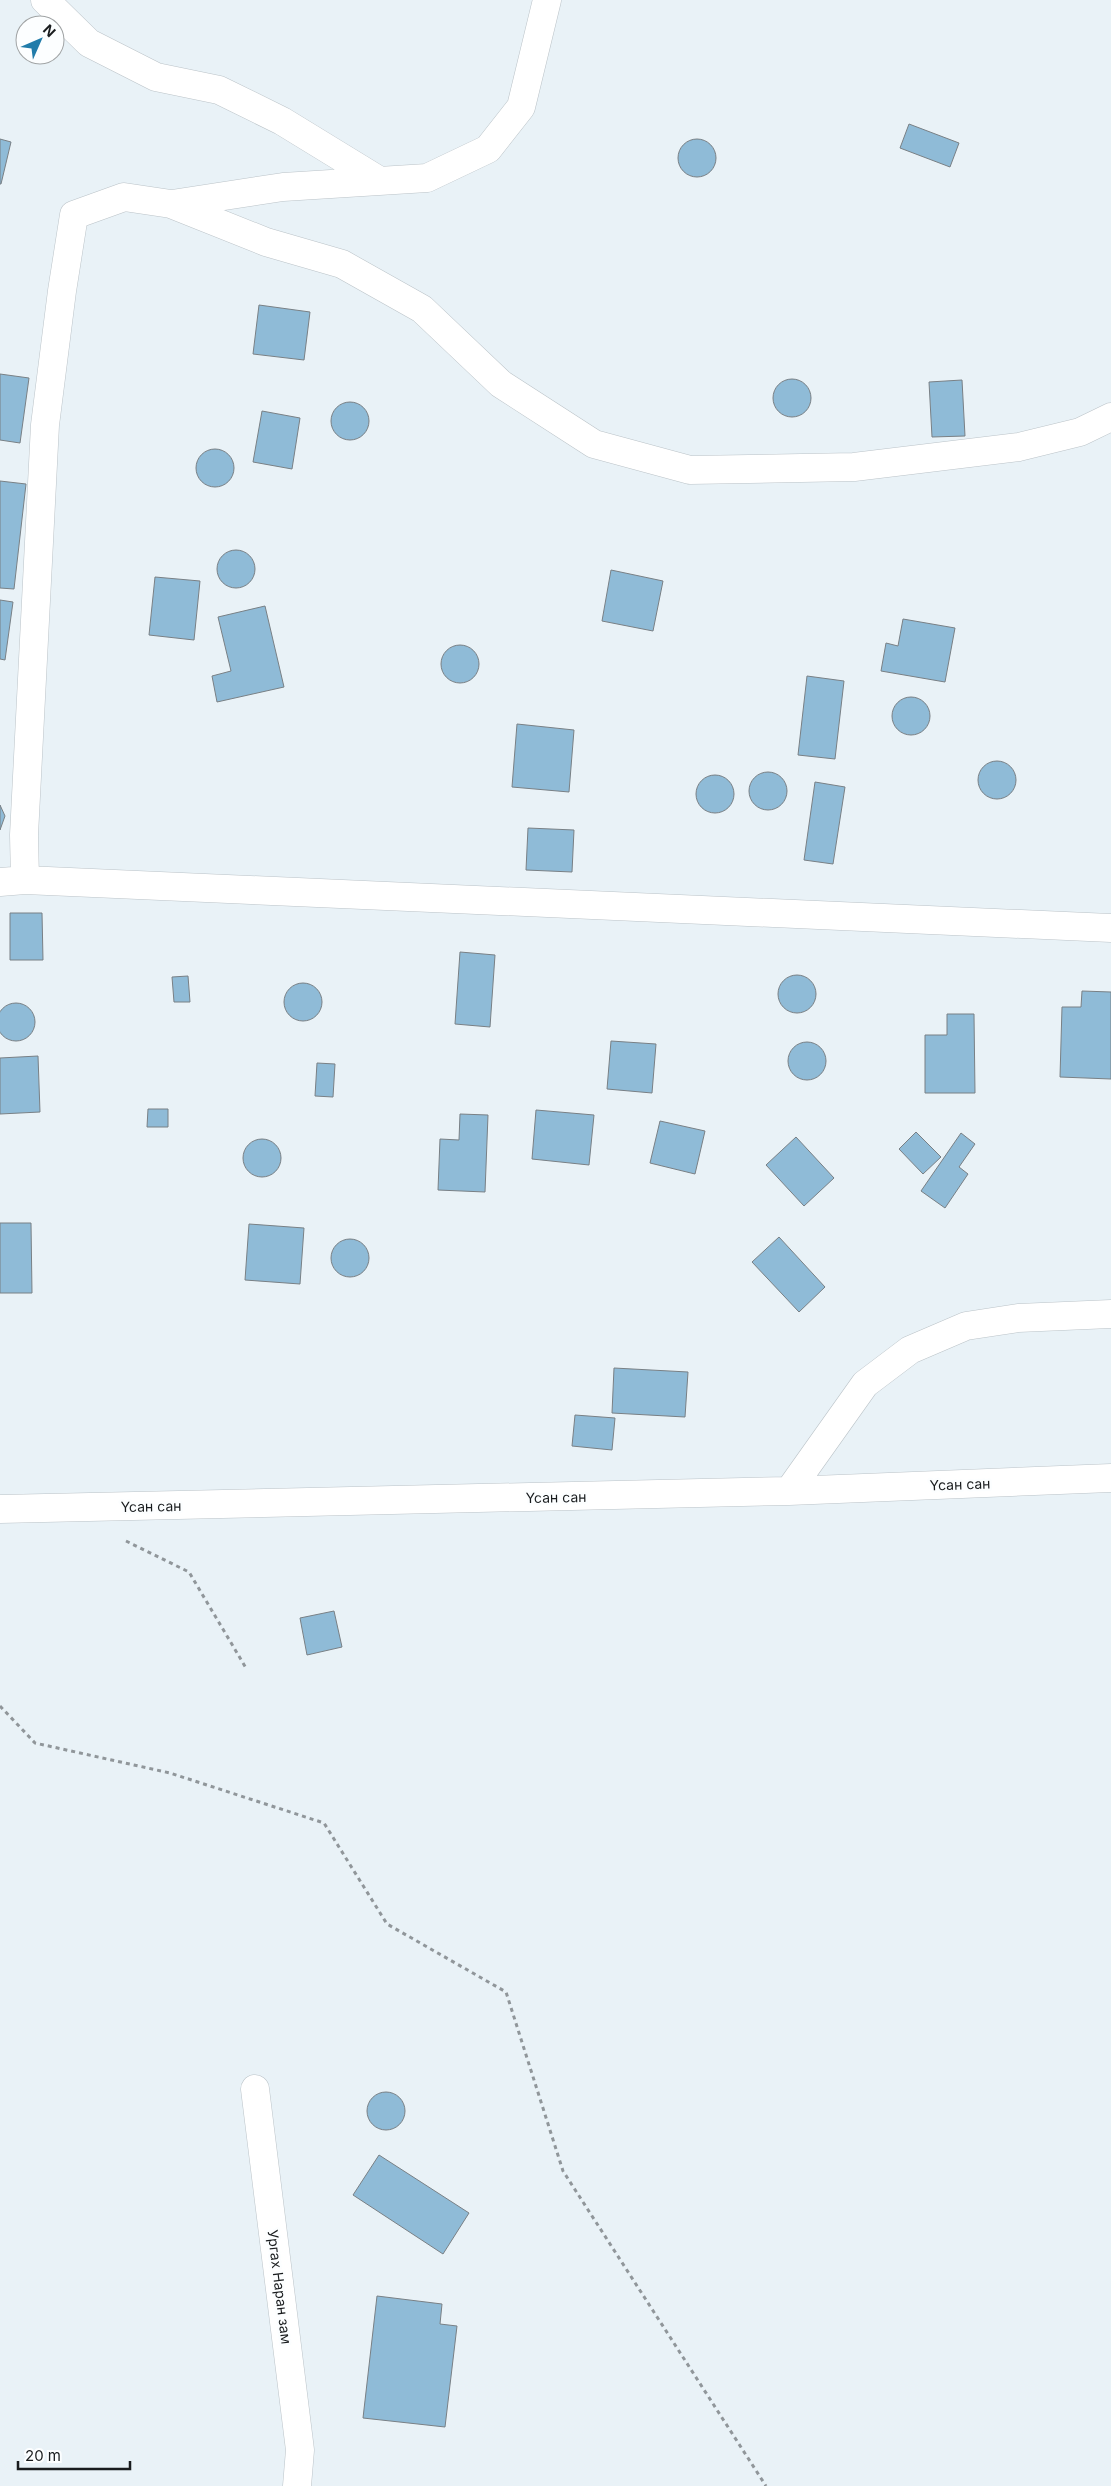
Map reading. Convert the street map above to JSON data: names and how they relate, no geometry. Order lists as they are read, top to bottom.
{
  "streets": {
    "street": ["Үсан сан", "Ургах Наран зам"]
  },
  "scale_bar": "20 m",
  "north": "top right"
}
